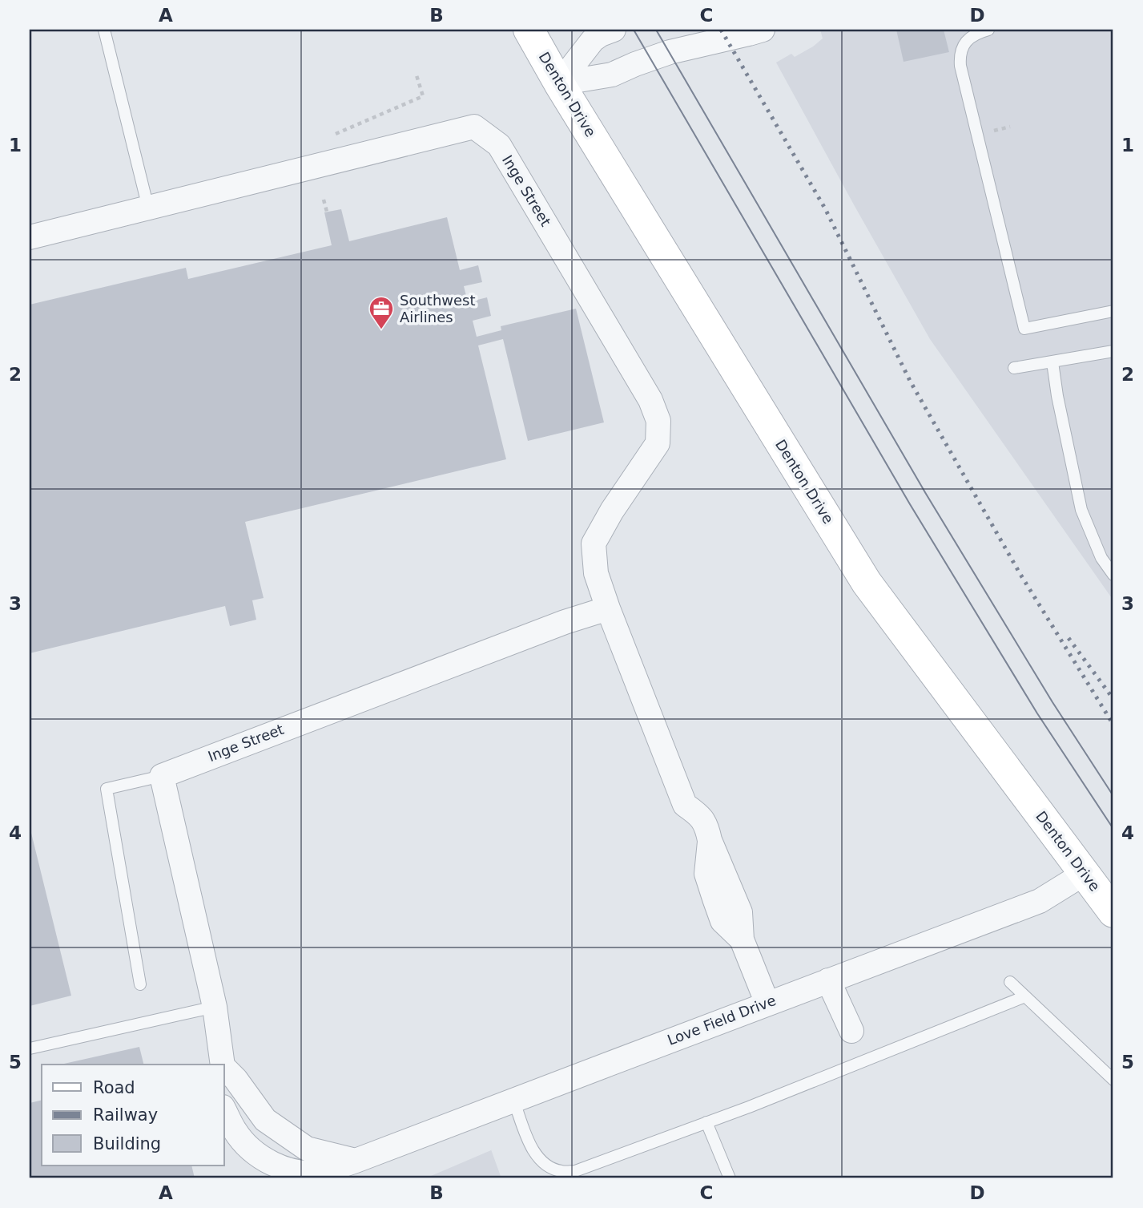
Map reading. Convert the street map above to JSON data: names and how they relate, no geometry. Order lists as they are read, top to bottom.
{
  "streets": {
    "main road": ["Denton Drive"],
    "street": ["Inge Street", "Love Field Drive"]
  },
  "crossings": [
    ["Denton Drive", "Love Field Drive"],
    ["Inge Street", "Love Field Drive"]
  ],
  "places": {
    "office": ["Southwest Airlines"]
  },
  "legend": ["Road", "Railway", "Building"],
  "grid": {
    "columns": [
      "A",
      "B",
      "C",
      "D"
    ],
    "rows": [
      "1",
      "2",
      "3",
      "4",
      "5"
    ]
  }
}
